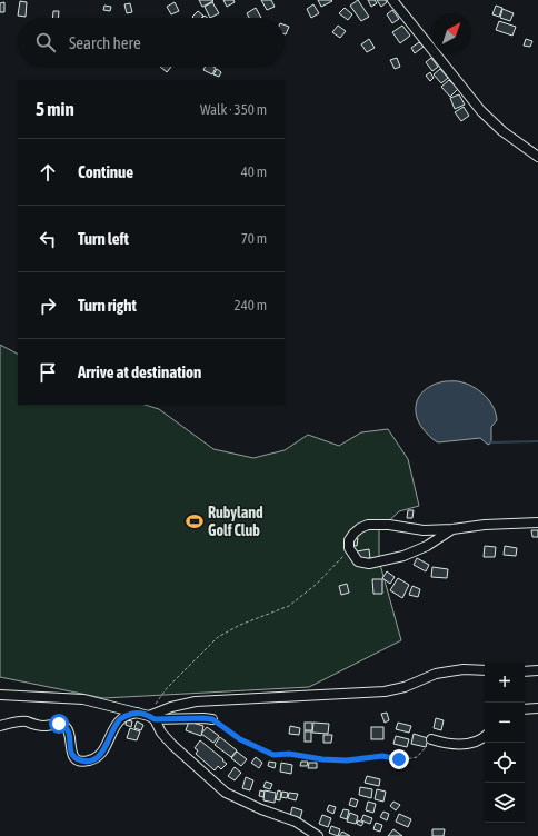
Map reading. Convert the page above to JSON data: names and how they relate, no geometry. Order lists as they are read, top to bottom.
{
  "places": {
    "sports": ["Rubyland Golf Club"]
  },
  "north": "top right",
  "page": {
    "search": "Search here",
    "heading": ["5 min", "Walk · 350 m"],
    "list": [
      ["Continue", "40 m"],
      ["Turn left", "70 m"],
      ["Turn right", "240 m"],
      "Arrive at destination"
    ],
    "map_buttons": ["+", "−"]
  }
}
